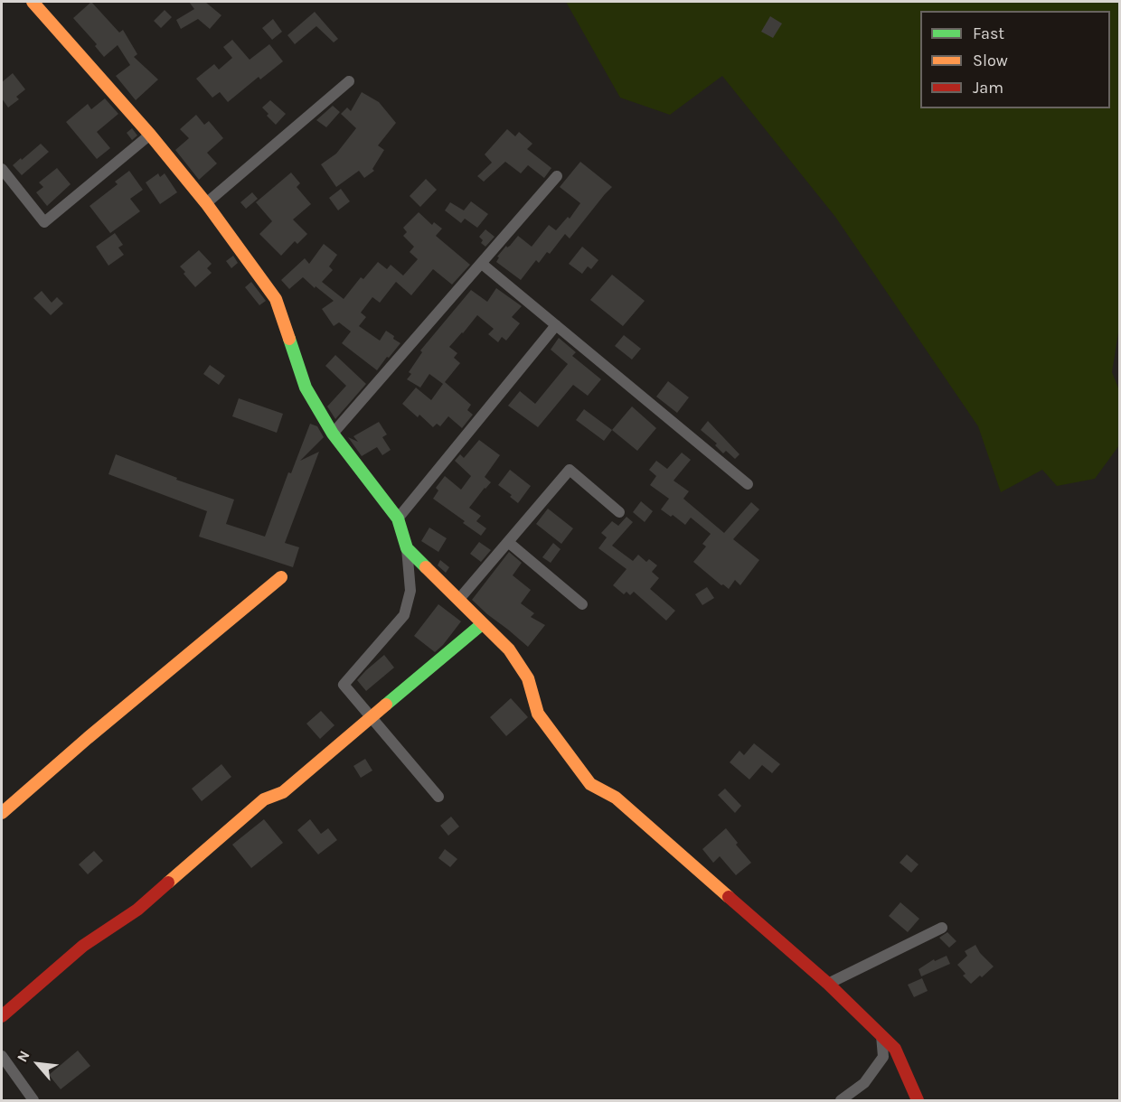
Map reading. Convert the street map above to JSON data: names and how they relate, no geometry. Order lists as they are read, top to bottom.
{
  "legend": ["Fast", "Slow", "Jam"],
  "north": "top left"
}
